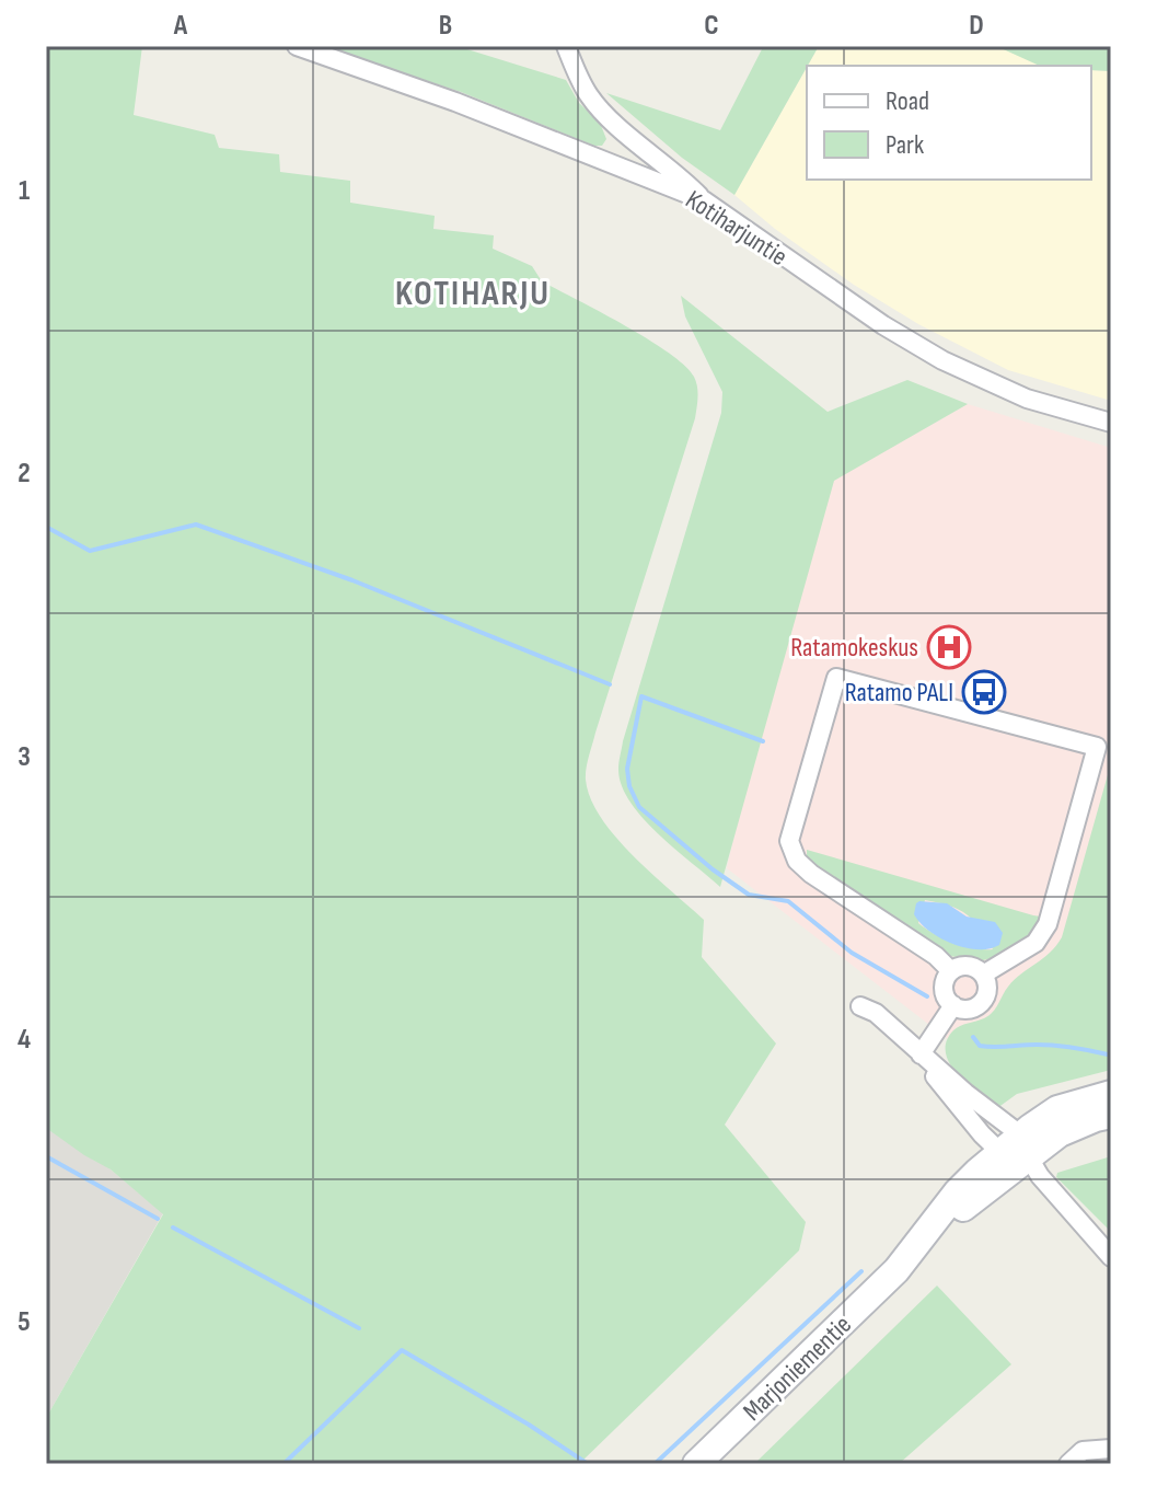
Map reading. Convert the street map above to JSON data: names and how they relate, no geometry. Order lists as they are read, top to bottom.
{
  "streets": {
    "street": ["Kotiharjuntie", "Marjoniementie"]
  },
  "districts": ["KOTIHARJU"],
  "places": {
    "hospital": ["Ratamokeskus"],
    "bus stop": ["Ratamo PALI"]
  },
  "legend": ["Road", "Park"],
  "grid": {
    "columns": [
      "A",
      "B",
      "C",
      "D"
    ],
    "rows": [
      "1",
      "2",
      "3",
      "4",
      "5"
    ]
  }
}
